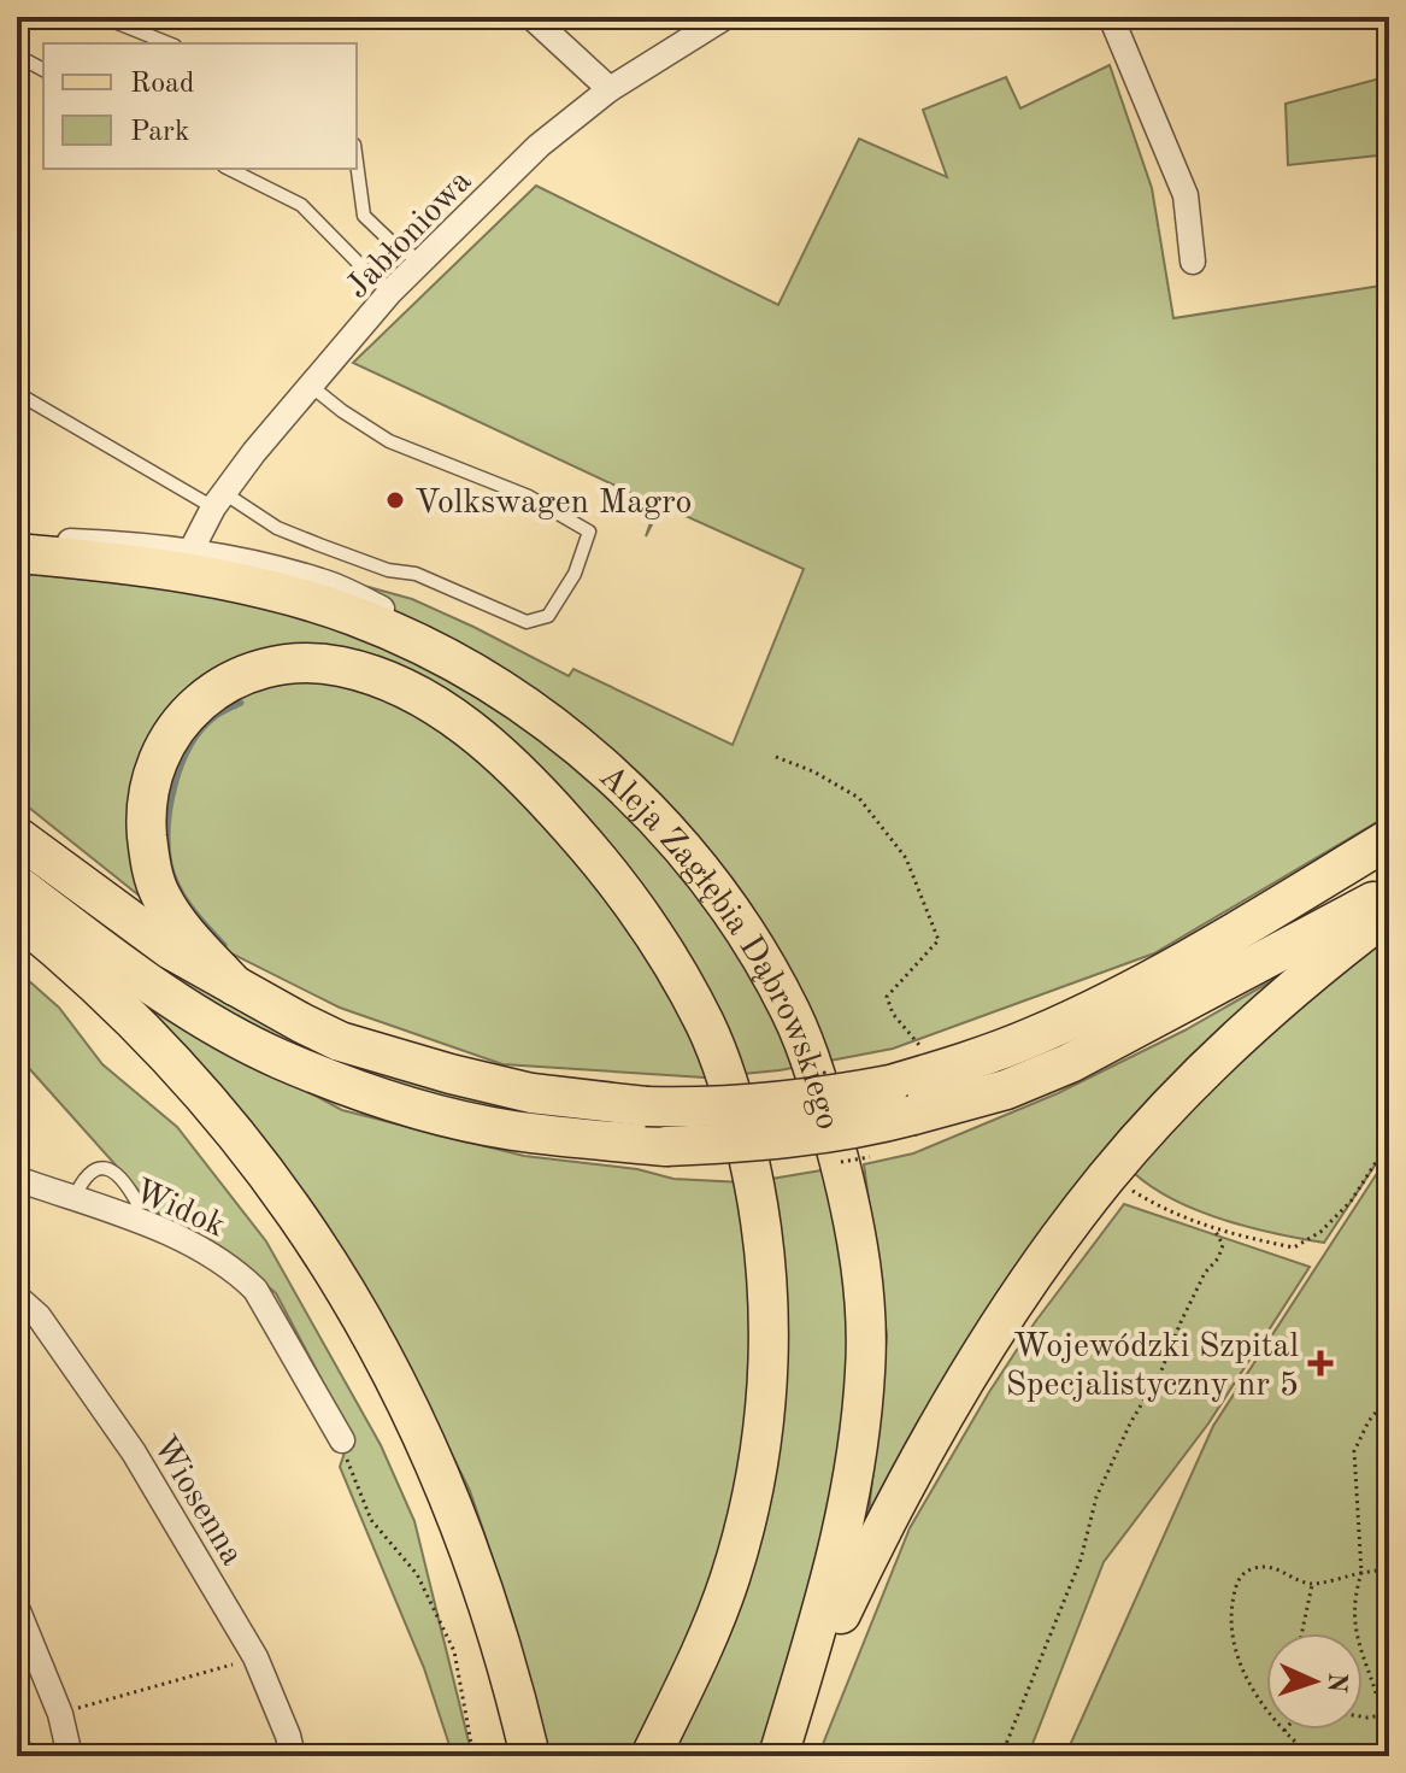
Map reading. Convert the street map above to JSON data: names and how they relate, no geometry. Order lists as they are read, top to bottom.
{
  "streets": {
    "main road": ["Aleja Zagłębia Dąbrowskiego"],
    "street": ["Jabłoniowa", "Widok", "Wiosenna"]
  },
  "places": {
    "other": ["Volkswagen Magro"],
    "health": ["Wojewódzki Szpital Specjalistyczny nr 5"]
  },
  "legend": ["Road", "Park"],
  "north": "right"
}
